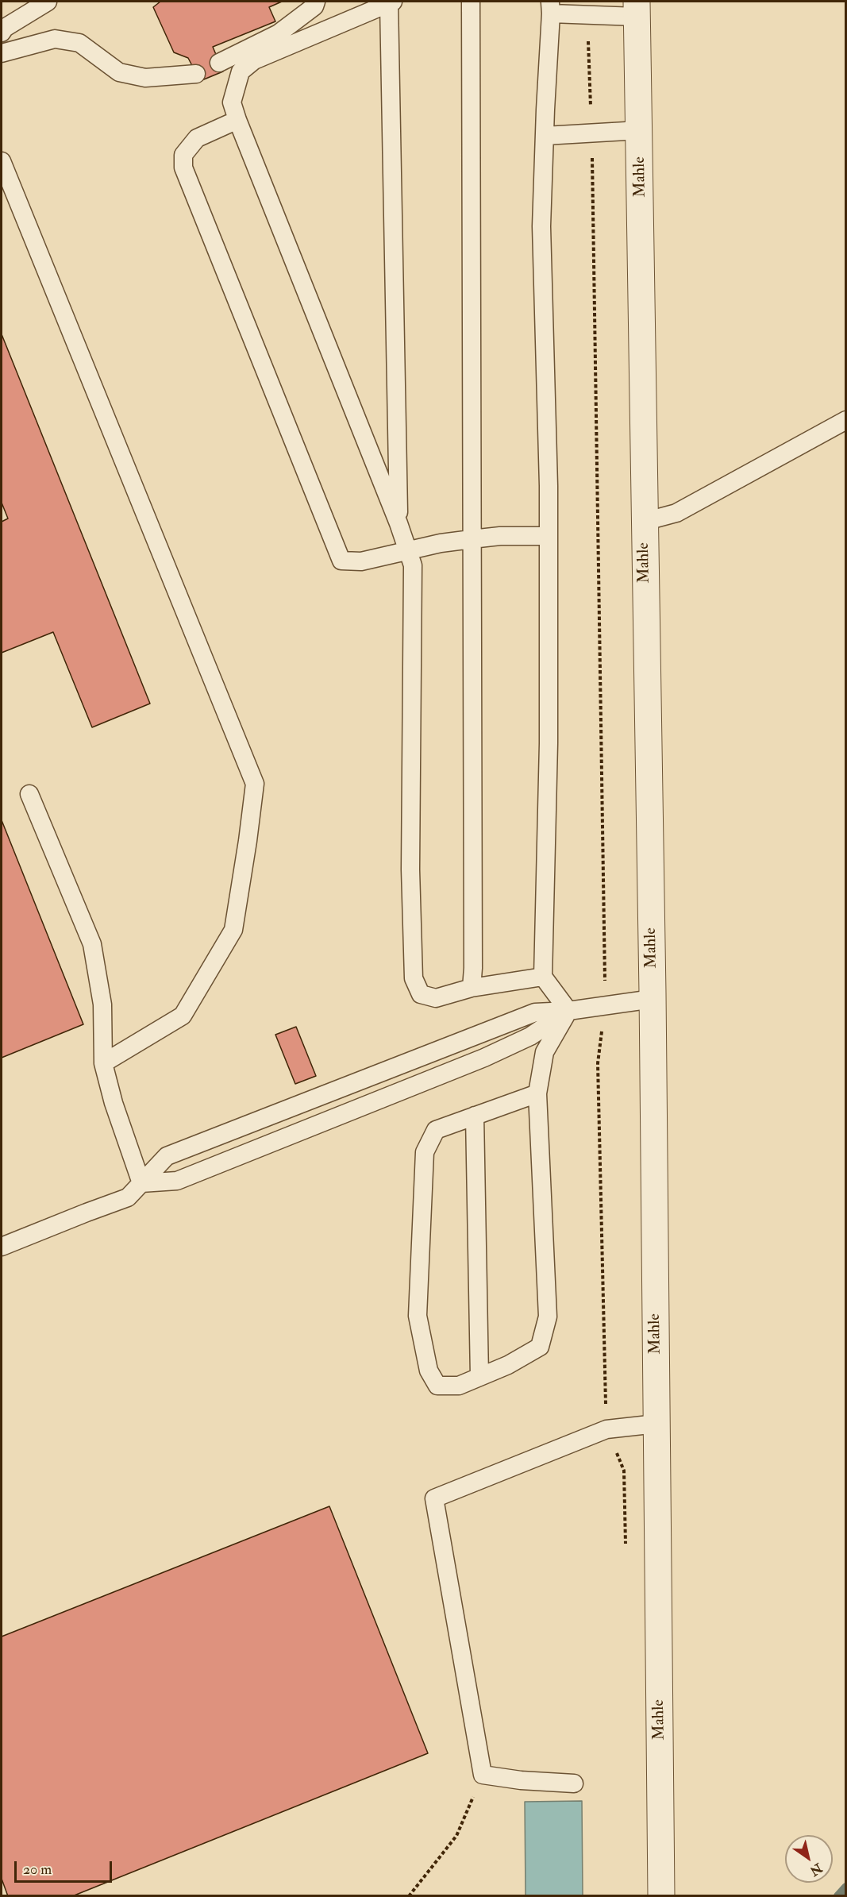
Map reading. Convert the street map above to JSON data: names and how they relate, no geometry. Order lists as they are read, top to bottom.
{
  "streets": {
    "street": ["Mahle"]
  },
  "scale_bar": "20 m",
  "north": "bottom right"
}
